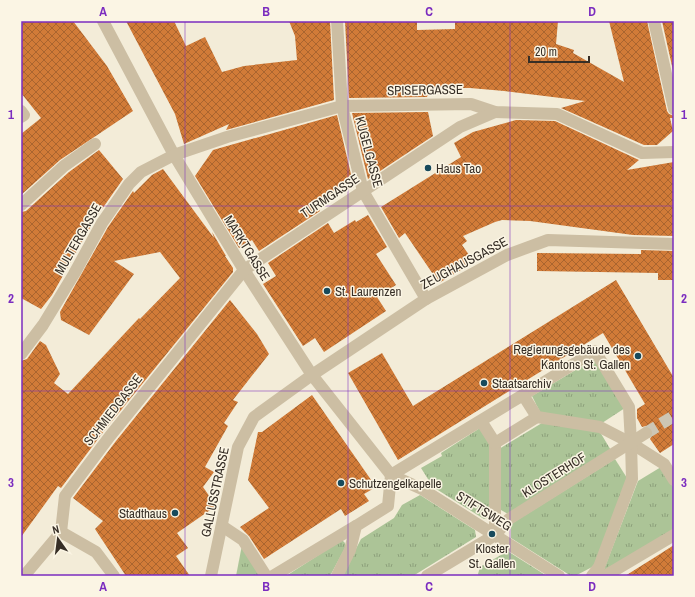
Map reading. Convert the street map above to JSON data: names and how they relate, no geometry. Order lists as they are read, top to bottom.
{
  "streets": {
    "street": [
      "SPISERGASSE",
      "KUGELGASSE",
      "TURMGASSE",
      "MULTERGASSE",
      "MARKTGASSE",
      "ZEUGHAUSGASSE",
      "SCHMIEDGASSE",
      "KLOSTERHOF",
      "GALLUSSTRASSE",
      "STIFTSWEG"
    ]
  },
  "crossings": [
    ["SPISERGASSE", "KUGELGASSE"],
    ["SPISERGASSE", "TURMGASSE"],
    ["SPISERGASSE", "MULTERGASSE"],
    ["SPISERGASSE", "MARKTGASSE"],
    ["KUGELGASSE", "TURMGASSE"],
    ["KUGELGASSE", "ZEUGHAUSGASSE"],
    ["TURMGASSE", "MARKTGASSE"],
    ["TURMGASSE", "SCHMIEDGASSE"],
    ["MULTERGASSE", "MARKTGASSE"],
    ["MARKTGASSE", "ZEUGHAUSGASSE"],
    ["MARKTGASSE", "SCHMIEDGASSE"],
    ["MARKTGASSE", "GALLUSSTRASSE"],
    ["MARKTGASSE", "STIFTSWEG"],
    ["ZEUGHAUSGASSE", "GALLUSSTRASSE"],
    ["KLOSTERHOF", "STIFTSWEG"]
  ],
  "places": [
    "Haus Tao",
    "St. Laurenzen",
    "Regierungsgebäude des Kantons St. Gallen",
    "Staatsarchiv",
    "Schutzengelkapelle",
    "Stadthaus",
    "Kloster St. Gallen"
  ],
  "scale_bar": "20 m",
  "north": "top",
  "grid": {
    "columns": [
      "A",
      "B",
      "C",
      "D"
    ],
    "rows": ["1", "2", "3"]
  }
}
